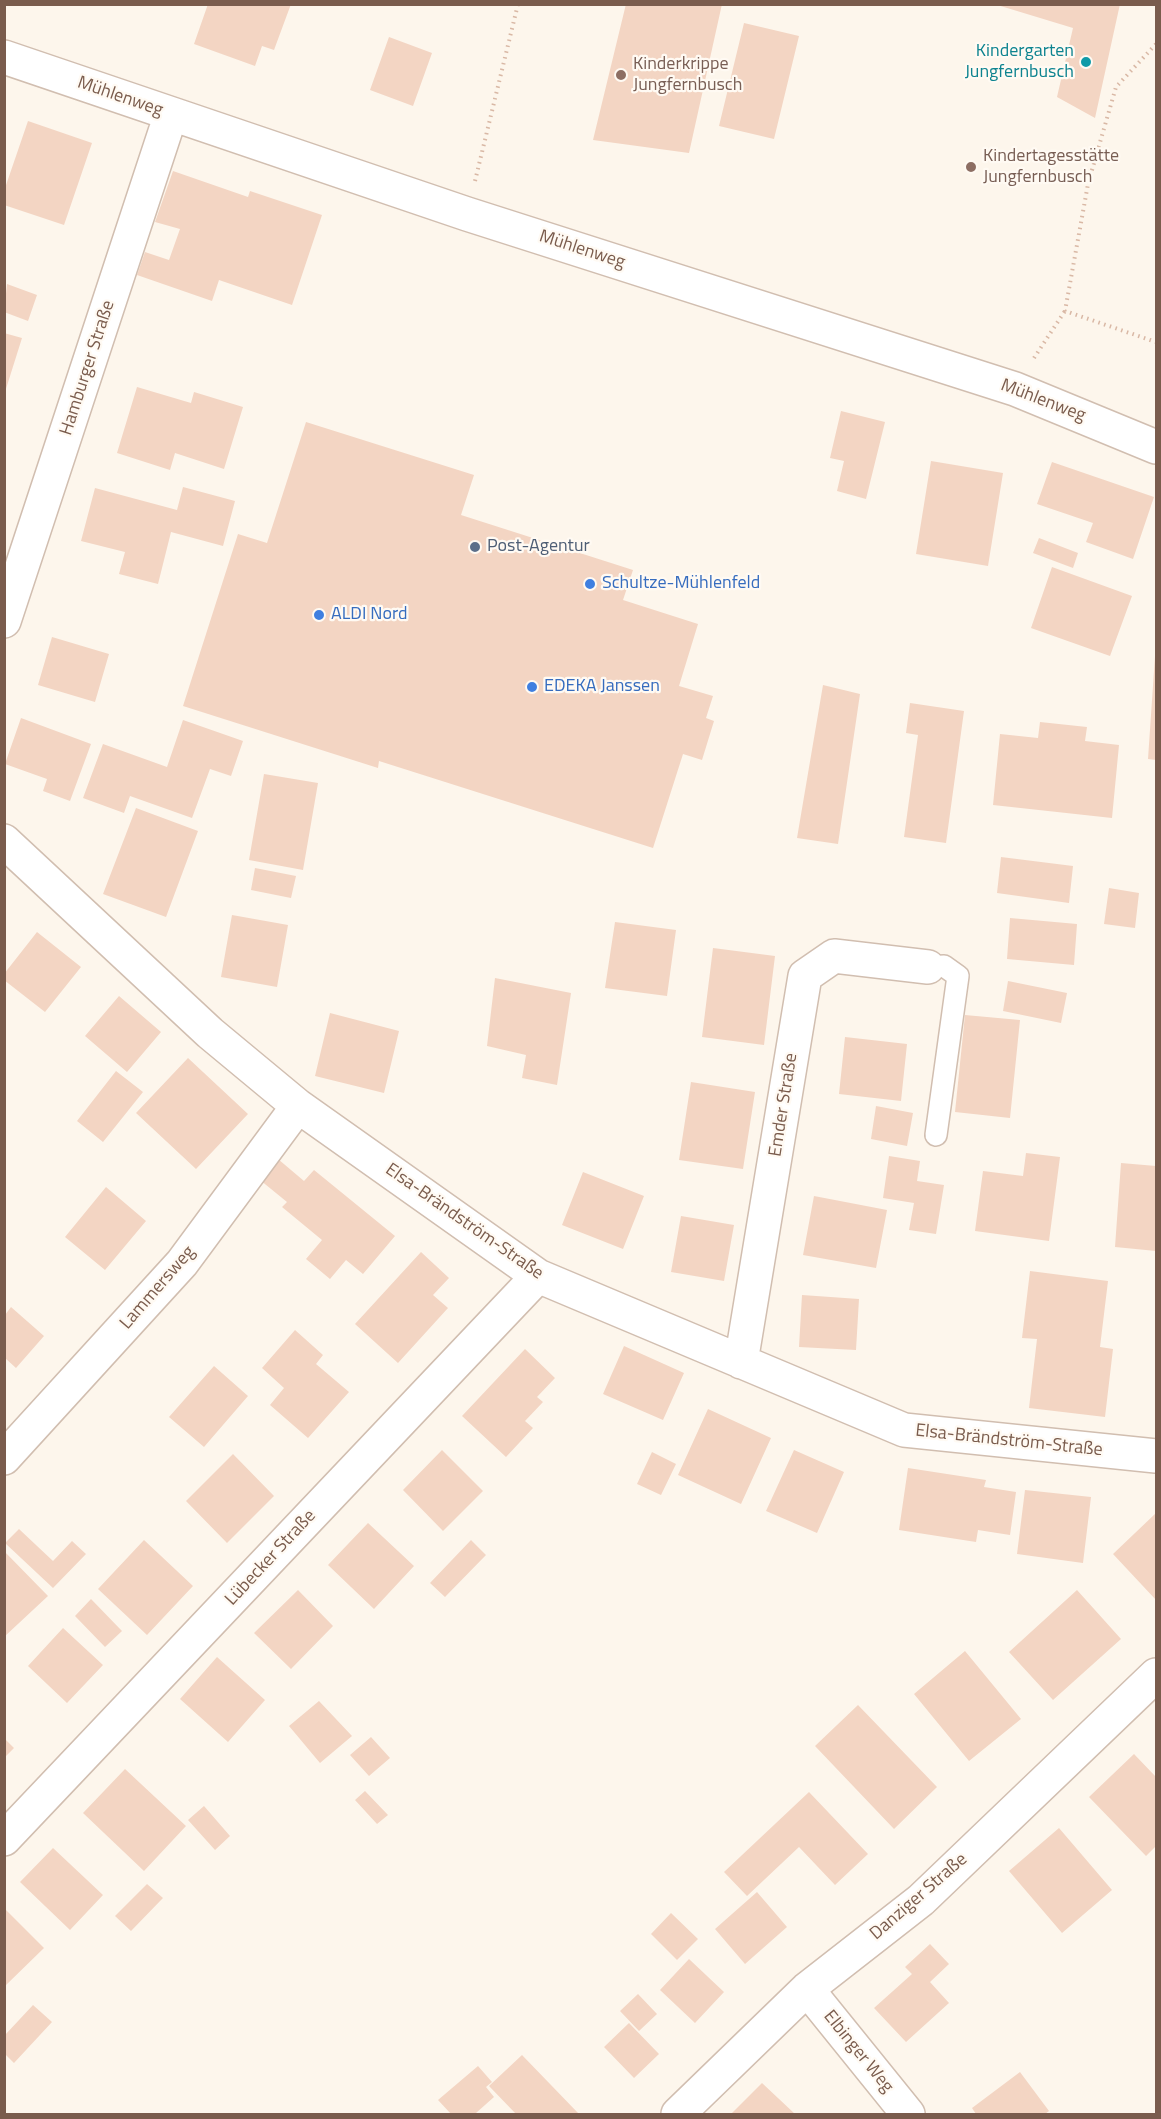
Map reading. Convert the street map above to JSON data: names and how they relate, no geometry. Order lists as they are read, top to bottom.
{
  "streets": {
    "street": [
      "Mühlenweg",
      "Hamburger Straße",
      "Emder Straße",
      "Elsa-Brändström-Straße",
      "Lammersweg",
      "Lübecker Straße",
      "Danziger Straße",
      "Elbinger Weg"
    ]
  },
  "crossings": [
    ["Mühlenweg", "Hamburger Straße"],
    ["Emder Straße", "Elsa-Brändström-Straße"],
    ["Elsa-Brändström-Straße", "Lammersweg"],
    ["Elsa-Brändström-Straße", "Lübecker Straße"],
    ["Danziger Straße", "Elbinger Weg"]
  ],
  "places": [
    "Kindergarten Jungfernbusch",
    "Kinderkrippe Jungfernbusch",
    "Kindertagesstätte Jungfernbusch",
    "Post-Agentur",
    "Schultze-Mühlenfeld",
    "ALDI Nord",
    "EDEKA Janssen"
  ]
}
